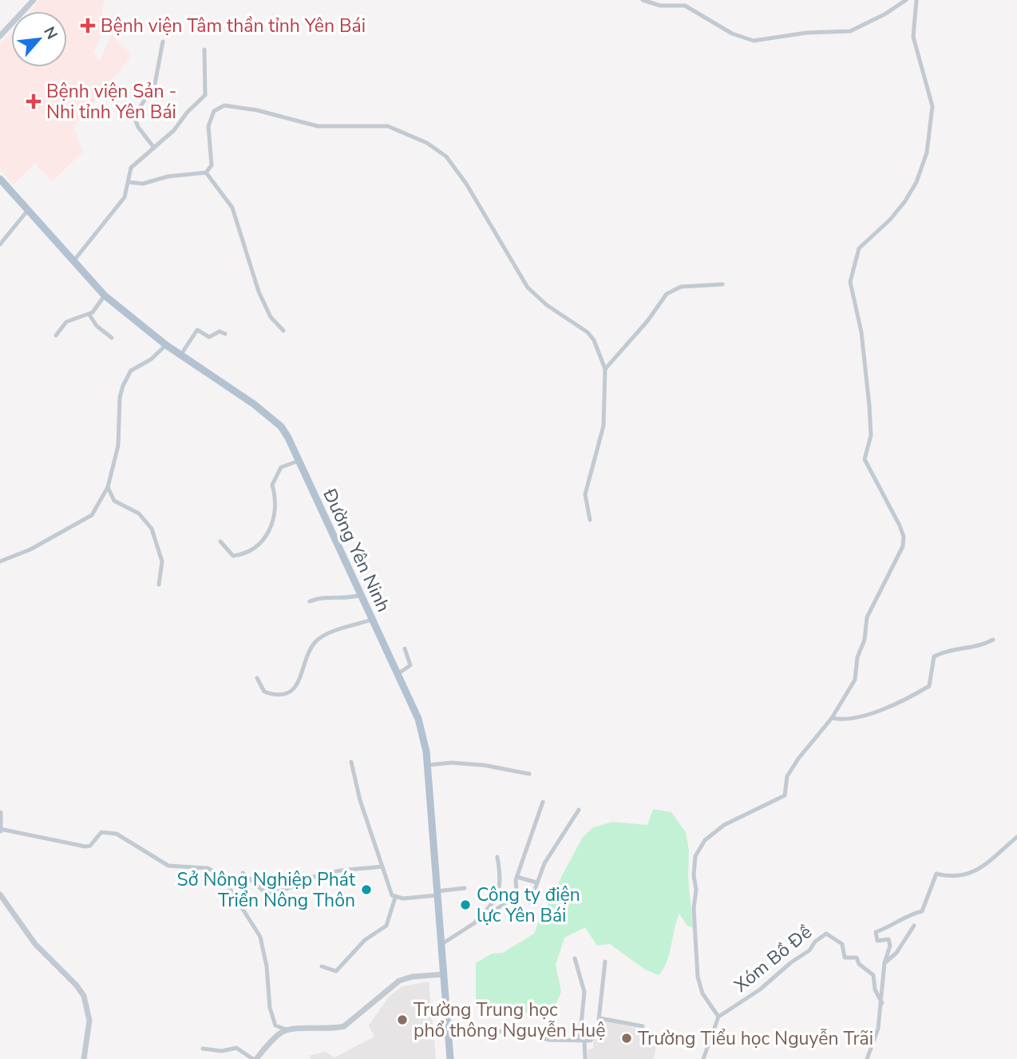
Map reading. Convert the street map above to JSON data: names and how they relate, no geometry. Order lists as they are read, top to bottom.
{
  "streets": {
    "main road": ["Đường Yên Ninh"],
    "street": ["Xóm Bồ Đề"]
  },
  "places": {
    "health": ["Bệnh viện Tâm thần tỉnh Yên Bái", "Bệnh viện Sản - Nhi tỉnh Yên Bái"],
    "other": [
      "Sở Nông Nghiệp Phát Triển Nông Thôn",
      "Công ty điện lực Yên Bái",
      "Trường Trung học phổ thông Nguyễn Huệ",
      "Trường Tiểu học Nguyễn Trãi"
    ]
  },
  "north": "top right"
}
